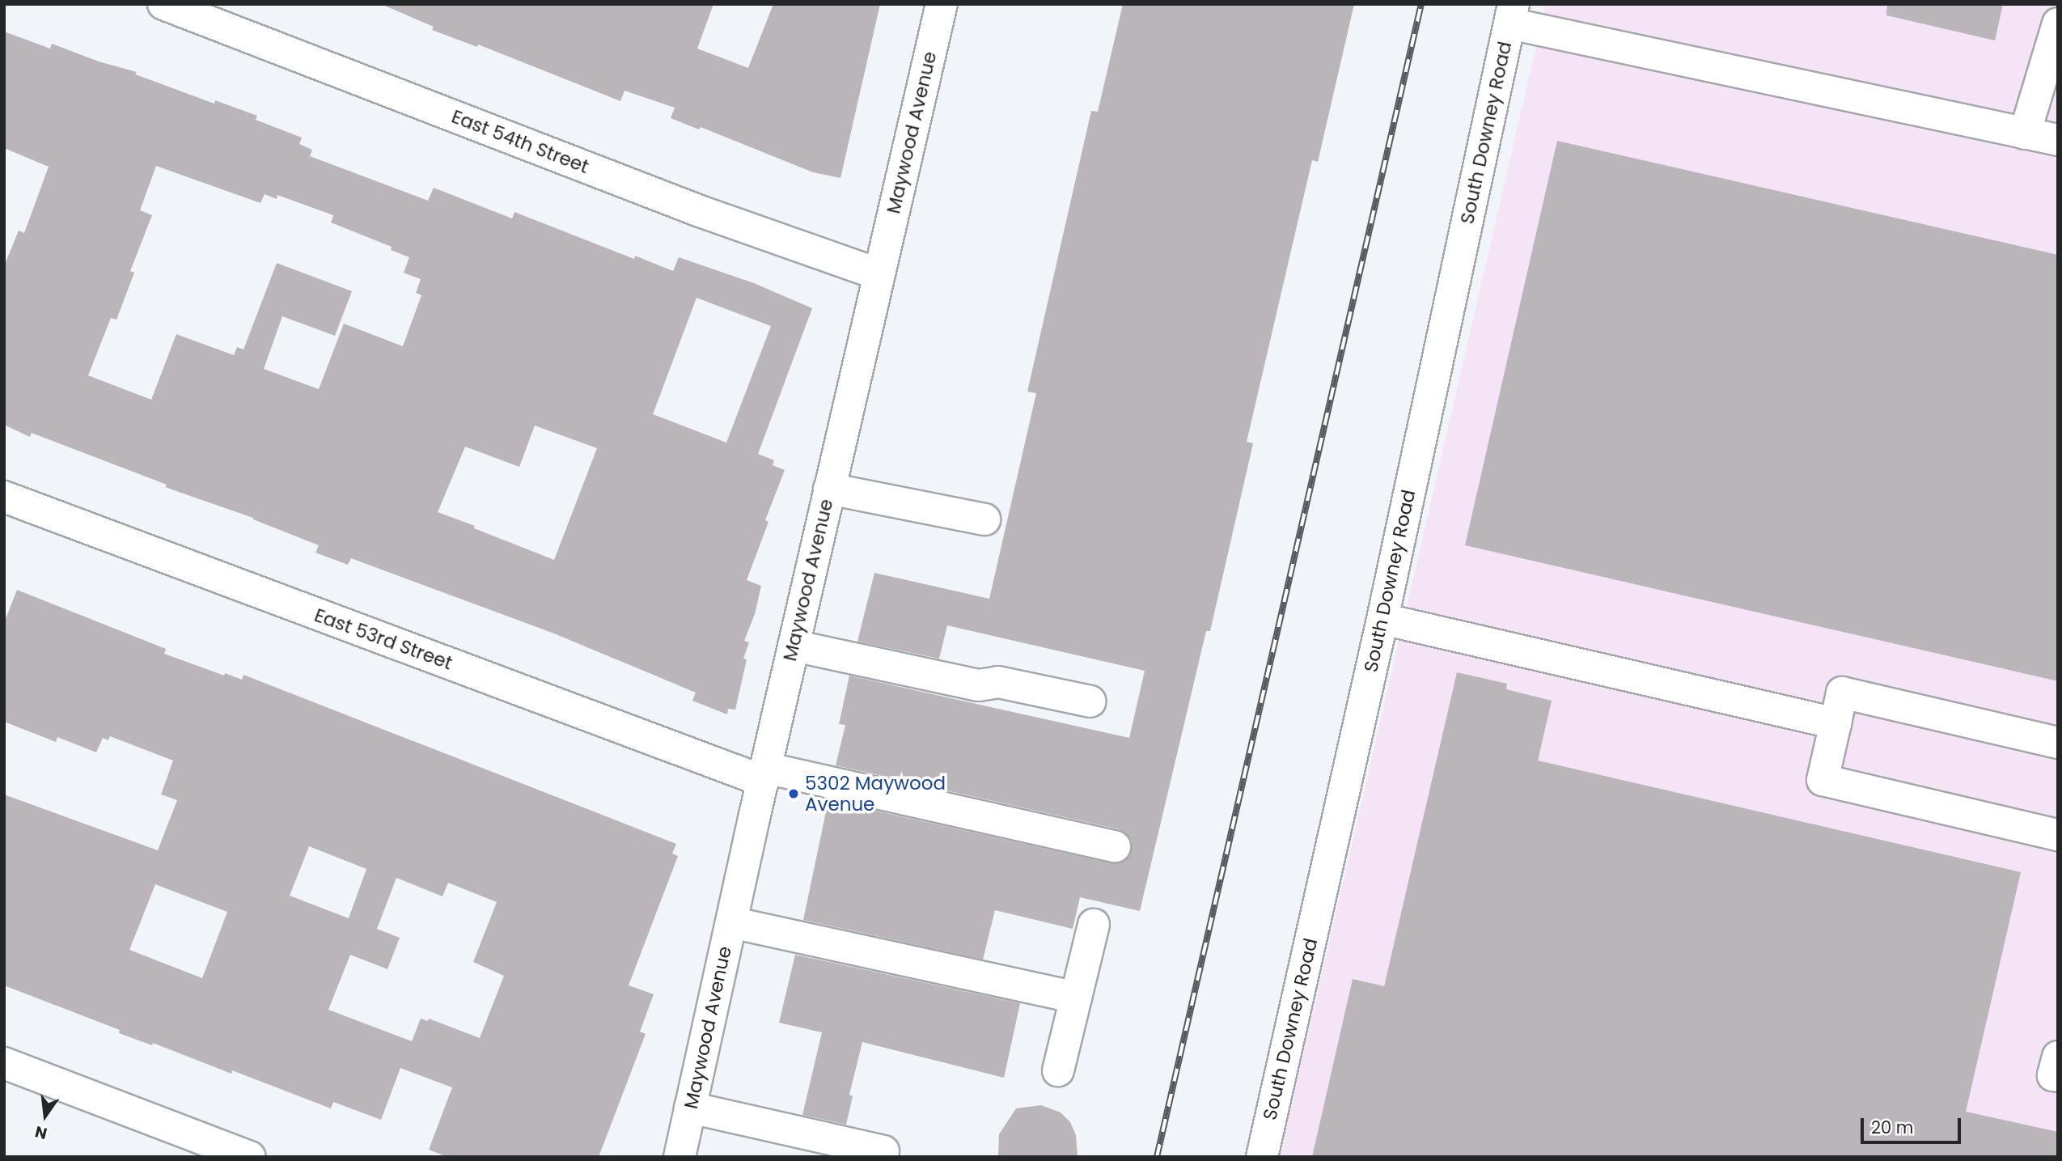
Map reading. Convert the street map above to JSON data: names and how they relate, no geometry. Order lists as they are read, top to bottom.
{
  "streets": {
    "street": [
      "Maywood Avenue",
      "South Downey Road",
      "East 54th Street",
      "East 53rd Street"
    ]
  },
  "crossings": [
    ["Maywood Avenue", "East 54th Street"],
    ["Maywood Avenue", "East 53rd Street"]
  ],
  "places": ["5302 Maywood Avenue"],
  "scale_bar": "20 m",
  "north": "bottom"
}
